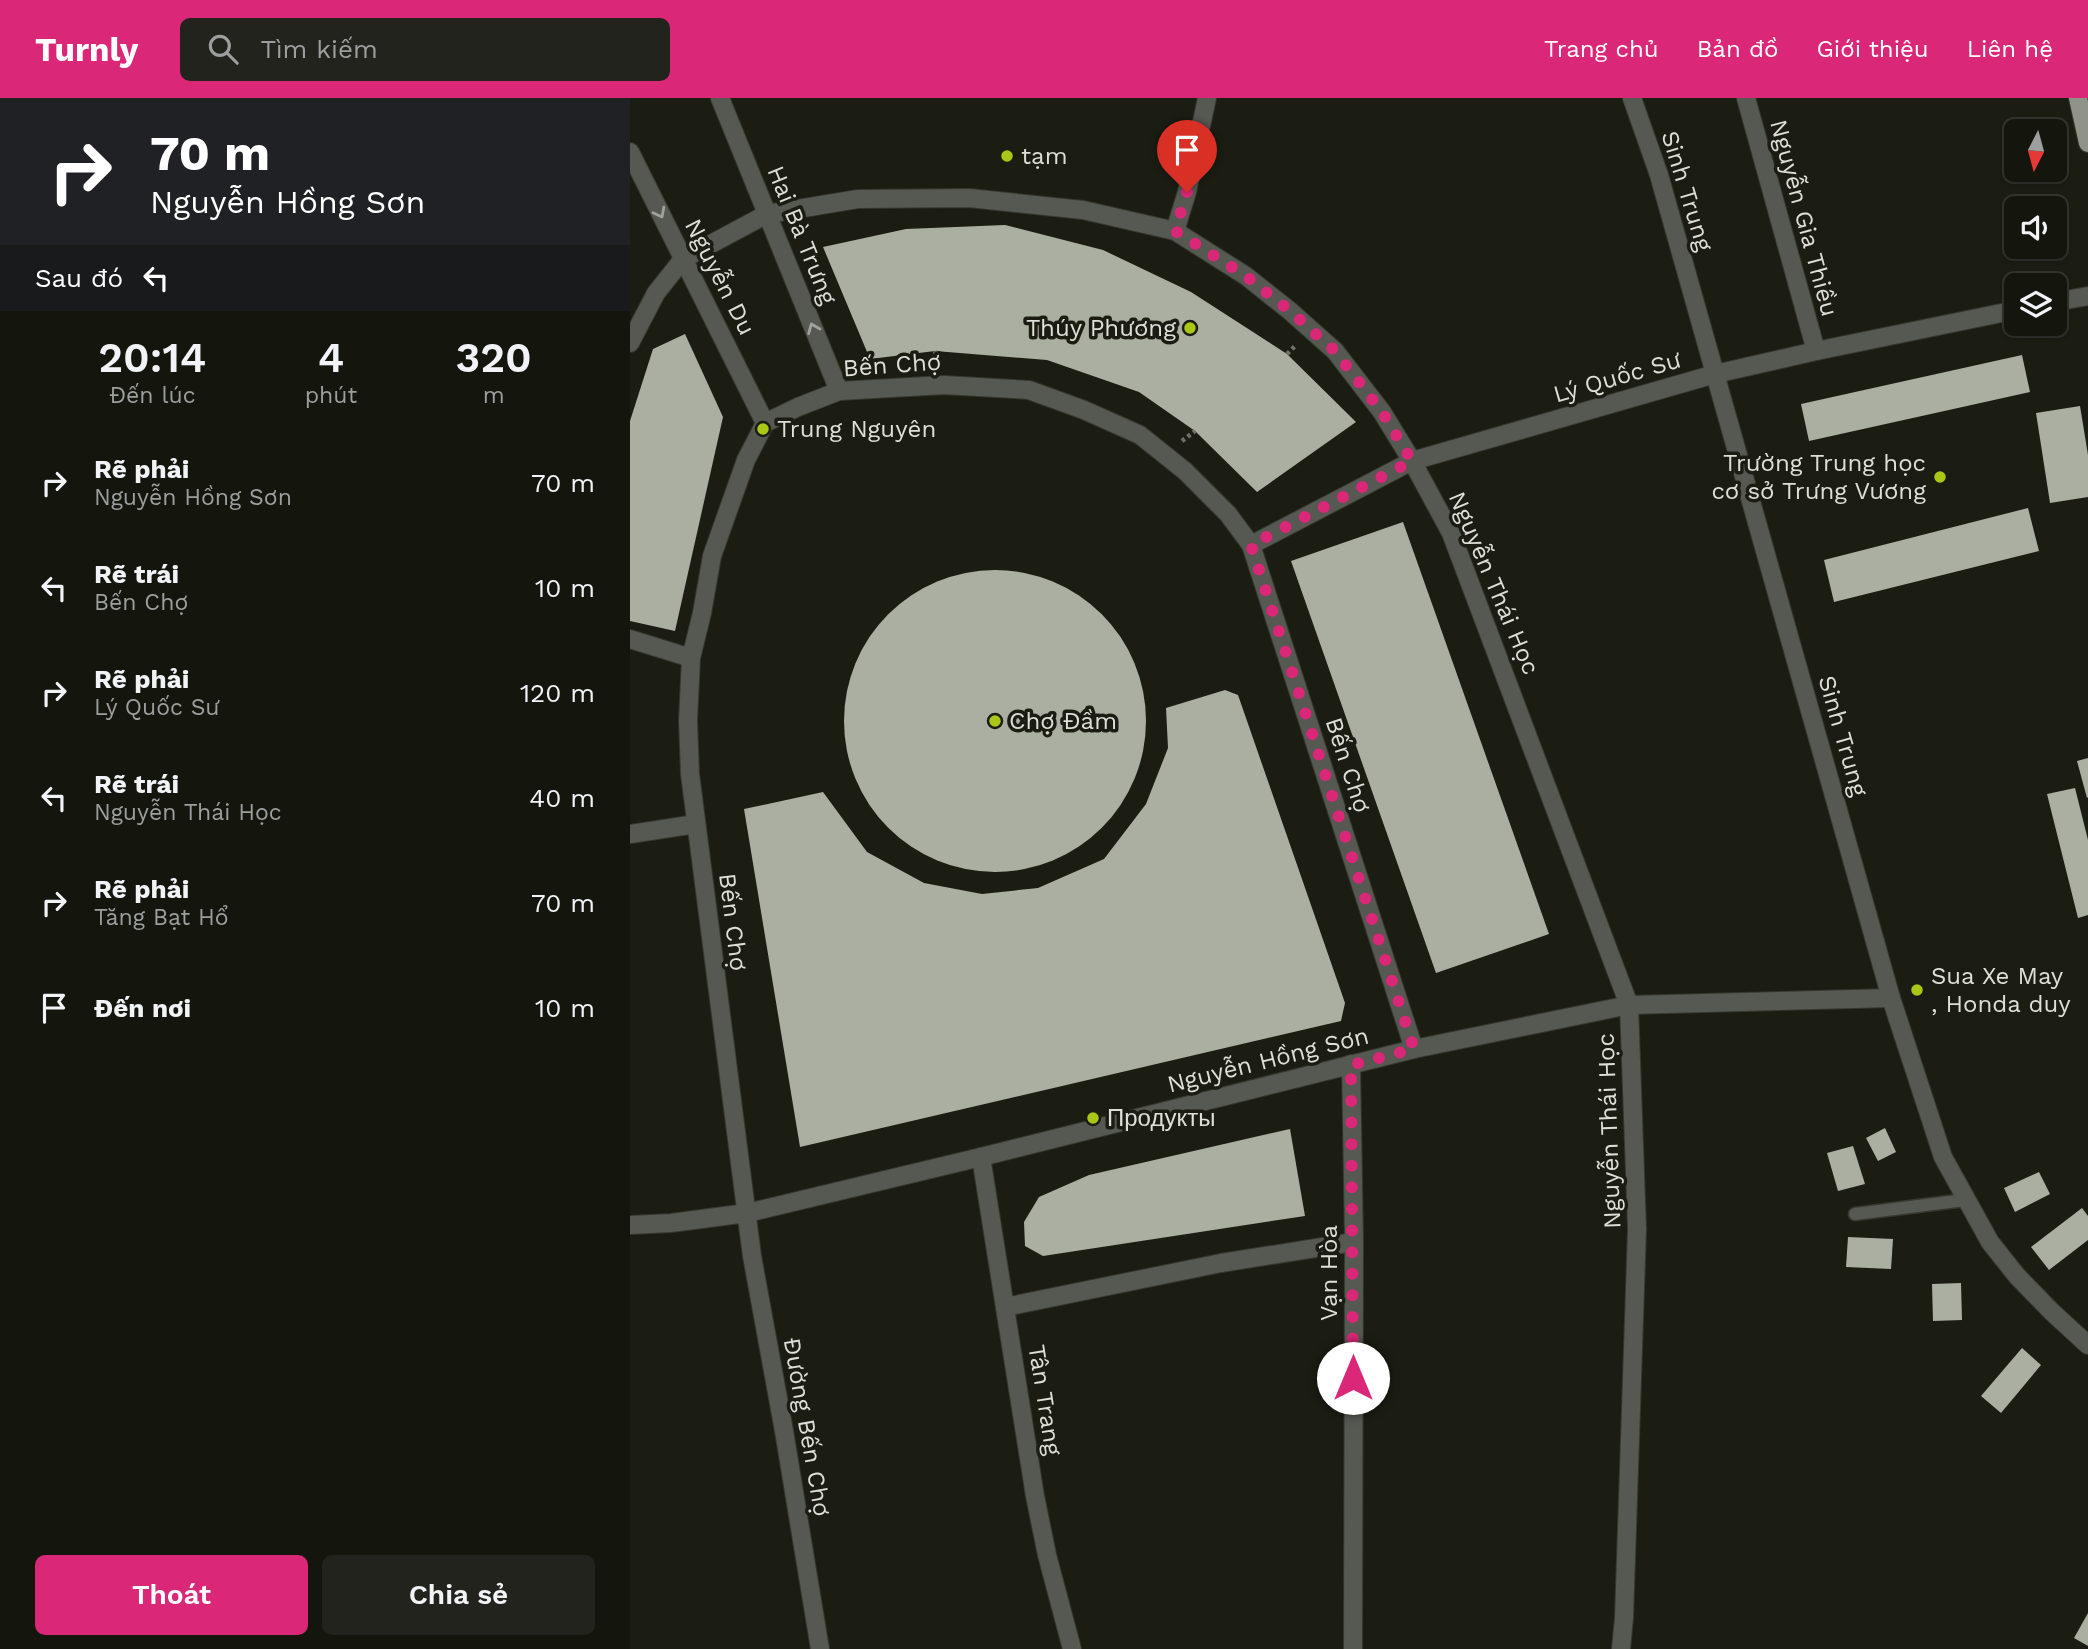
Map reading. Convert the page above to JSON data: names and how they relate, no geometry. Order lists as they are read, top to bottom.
{
  "streets": {
    "street": [
      "Sinh Trung",
      "Nguyễn Gia Thiều",
      "Hai Bà Trưng",
      "Nguyễn Du",
      "Bến Chợ",
      "Lý Quốc Sư",
      "Nguyễn Thái Học",
      "Nguyễn Hồng Sơn",
      "Vạn Hòa",
      "Tân Trang",
      "Đường Bến Chợ"
    ]
  },
  "crossings": [
    ["Sinh Trung", "Lý Quốc Sư"],
    ["Sinh Trung", "Nguyễn Hồng Sơn"],
    ["Nguyễn Gia Thiều", "Lý Quốc Sư"],
    ["Hai Bà Trưng", "Bến Chợ"],
    ["Hai Bà Trưng", "Nguyễn Thái Học"],
    ["Nguyễn Du", "Bến Chợ"],
    ["Nguyễn Du", "Nguyễn Thái Học"],
    ["Bến Chợ", "Lý Quốc Sư"],
    ["Bến Chợ", "Nguyễn Hồng Sơn"],
    ["Bến Chợ", "Đường Bến Chợ"],
    ["Lý Quốc Sư", "Nguyễn Thái Học"],
    ["Nguyễn Thái Học", "Nguyễn Hồng Sơn"],
    ["Nguyễn Hồng Sơn", "Vạn Hòa"],
    ["Nguyễn Hồng Sơn", "Tân Trang"],
    ["Nguyễn Hồng Sơn", "Đường Bến Chợ"]
  ],
  "one_way": ["Hai Bà Trưng", "Nguyễn Du"],
  "places": [
    "tạm",
    "Thúy Phương",
    "Trung Nguyên",
    "Trường Trung học cơ sở Trưng Vương",
    "Chợ Đầm",
    "Sua Xe May , Honda duy",
    "Продукты"
  ],
  "north": "bottom",
  "page": {
    "header": "Turnly",
    "search": "Tìm kiếm",
    "nav": [
      "Trang chủ",
      "Bản đồ",
      "Giới thiệu",
      "Liên hệ"
    ],
    "turn": ["70 m", "Nguyễn Hồng Sơn"],
    "then": "Sau đó",
    "eta": [
      "20:14",
      "Đến lúc",
      "4",
      "phút",
      "320",
      "m"
    ],
    "list": [
      {
        "name": "Rẽ phải",
        "note": "Nguyễn Hồng Sơn",
        "value": "70 m"
      },
      {
        "name": "Rẽ trái",
        "note": "Bến Chợ",
        "value": "10 m"
      },
      {
        "name": "Rẽ phải",
        "note": "Lý Quốc Sư",
        "value": "120 m"
      },
      {
        "name": "Rẽ trái",
        "note": "Nguyễn Thái Học",
        "value": "40 m"
      },
      {
        "name": "Rẽ phải",
        "note": "Tăng Bạt Hổ",
        "value": "70 m"
      },
      {
        "name": "Đến nơi",
        "value": "10 m"
      }
    ],
    "buttons": ["Thoát", "Chia sẻ"]
  }
}
